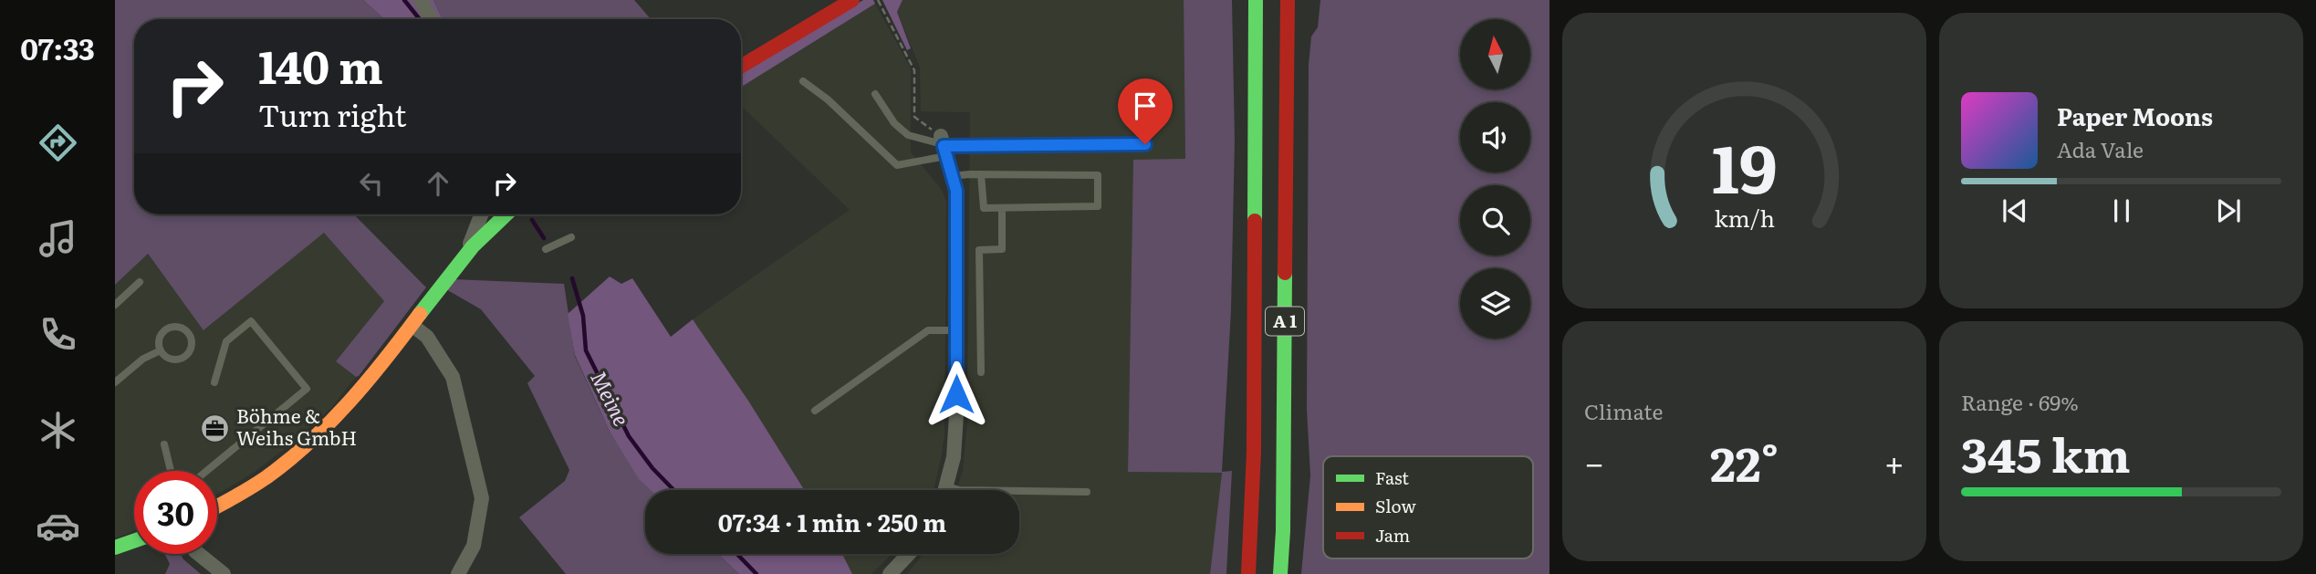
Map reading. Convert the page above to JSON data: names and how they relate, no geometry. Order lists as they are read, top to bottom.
{
  "streets": {
    "main road": ["A 1"]
  },
  "water": ["Meine"],
  "places": {
    "office": ["Böhme & Weihs GmbH"]
  },
  "legend": ["Fast", "Slow", "Jam"],
  "north": "top",
  "page": {
    "tabs": "07:33",
    "turn": ["140 m", "Turn right"],
    "song": ["Paper Moons", "Ada Vale"],
    "tile": [
      "Climate",
      ["Range · 69%", "345 km"]
    ],
    "heat": ["−", "22°", "+"],
    "limit": "30",
    "trip": "07:34 · 1 min · 250 m",
    "gauge": ["19", "km/h"]
  }
}
